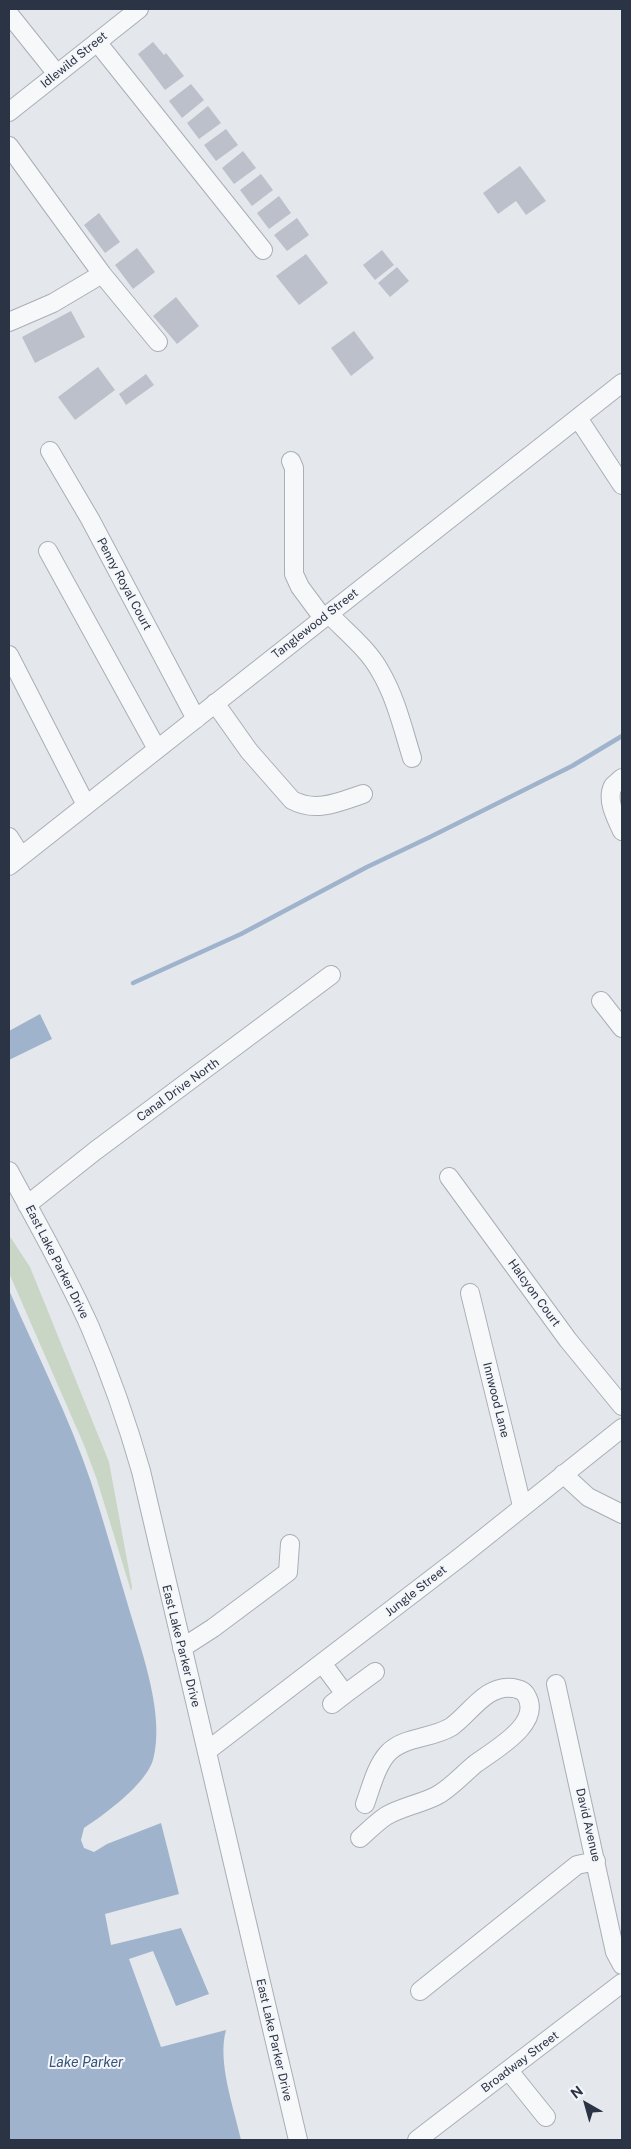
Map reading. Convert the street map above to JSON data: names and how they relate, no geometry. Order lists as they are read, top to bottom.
{
  "streets": {
    "street": [
      "Idlewild Street",
      "Penny Royal Court",
      "Tanglewood Street",
      "Canal Drive North",
      "East Lake Parker Drive",
      "Halcyon Court",
      "Innwood Lane",
      "Jungle Street",
      "David Avenue",
      "Broadway Street"
    ]
  },
  "crossings": [
    ["Penny Royal Court", "Tanglewood Street"],
    ["Canal Drive North", "East Lake Parker Drive"],
    ["East Lake Parker Drive", "Jungle Street"],
    ["Innwood Lane", "Jungle Street"]
  ],
  "water": ["Lake Parker"],
  "north": "top left"
}
